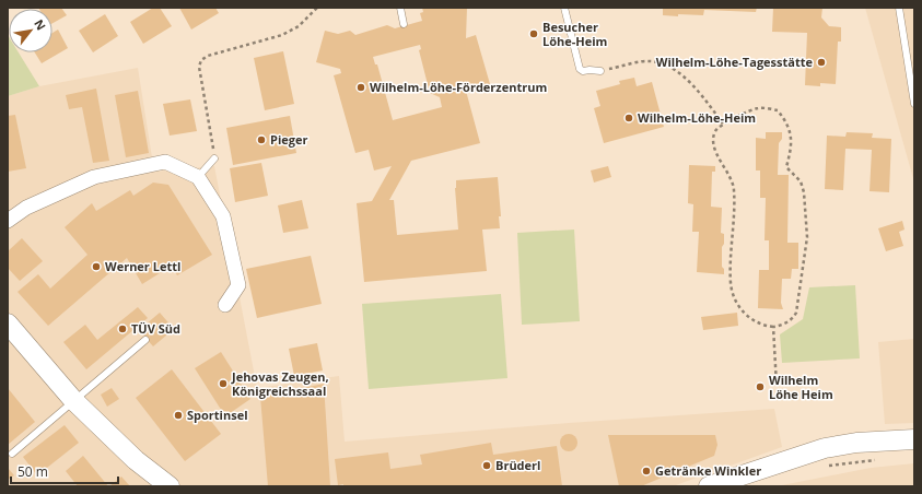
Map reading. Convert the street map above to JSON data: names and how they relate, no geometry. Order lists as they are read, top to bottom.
{
  "places": [
    "Besucher Löhe-Heim",
    "Wilhelm-Löhe-Tagesstätte",
    "Wilhelm-Löhe-Förderzentrum",
    "Wilhelm-Löhe-Heim",
    "Pieger",
    "Werner Lettl",
    "TÜV Süd",
    "Jehovas Zeugen, Königreichssaal",
    "Wilhelm Löhe Heim",
    "Sportinsel",
    "Brüderl",
    "Getränke Winkler"
  ],
  "scale_bar": "50 m",
  "north": "top right"
}
